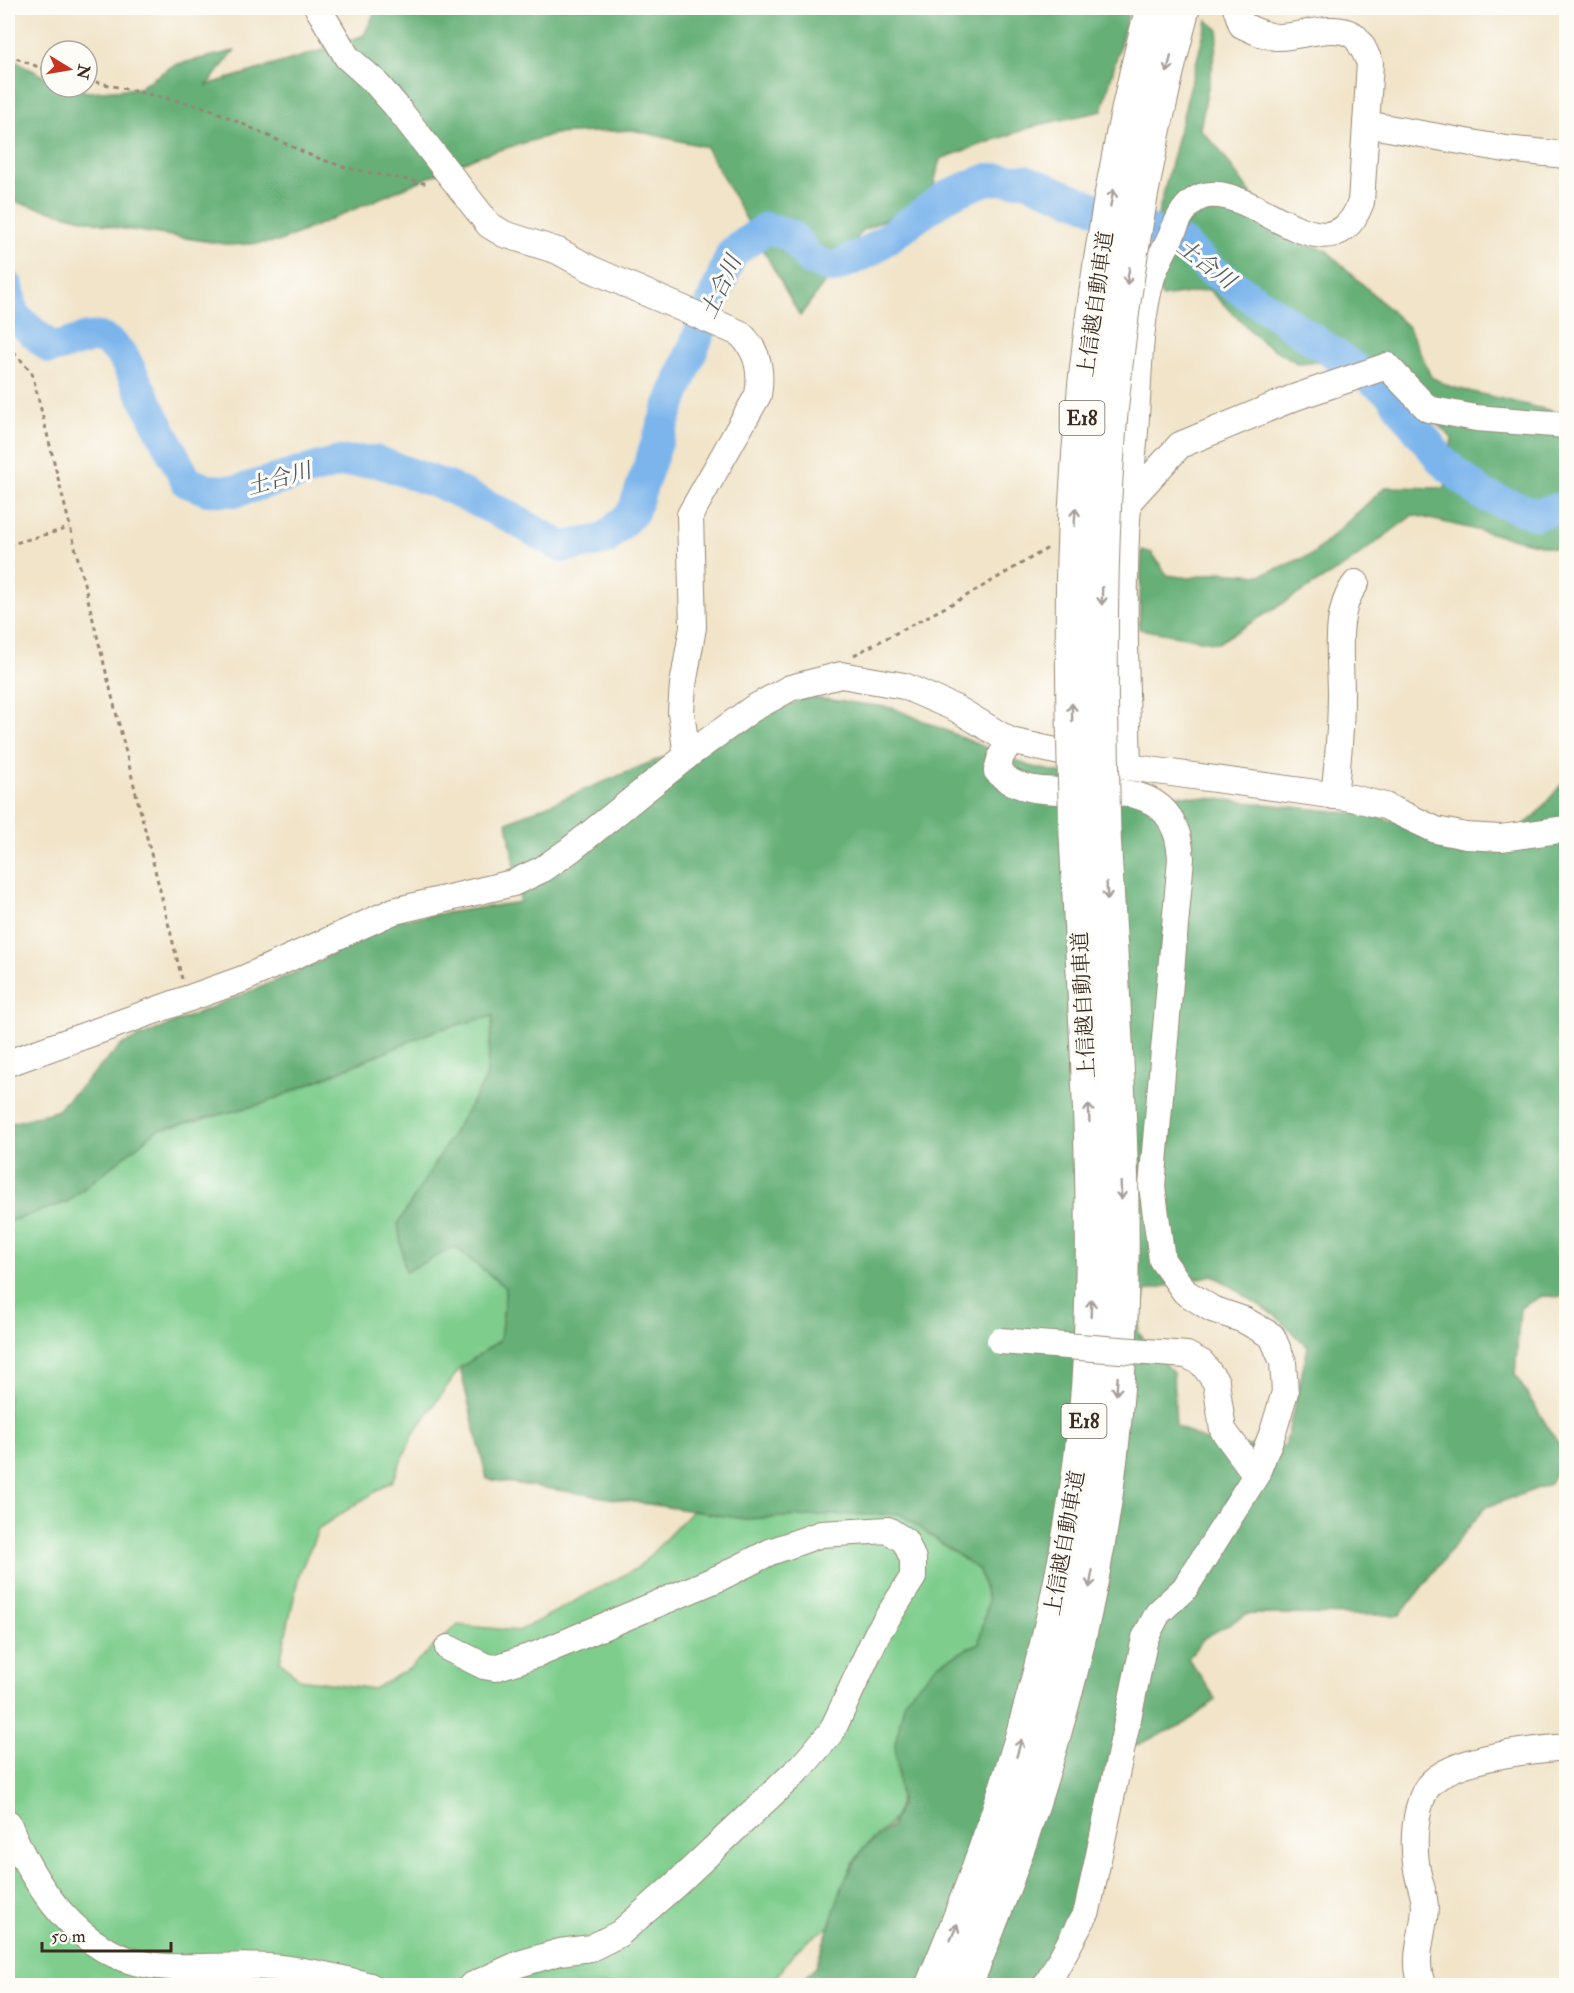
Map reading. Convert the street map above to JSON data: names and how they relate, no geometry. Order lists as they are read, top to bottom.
{
  "streets": {
    "highway": ["上信越自動車道", "E18"]
  },
  "water": ["土合川"],
  "scale_bar": "50 m",
  "north": "right"
}
